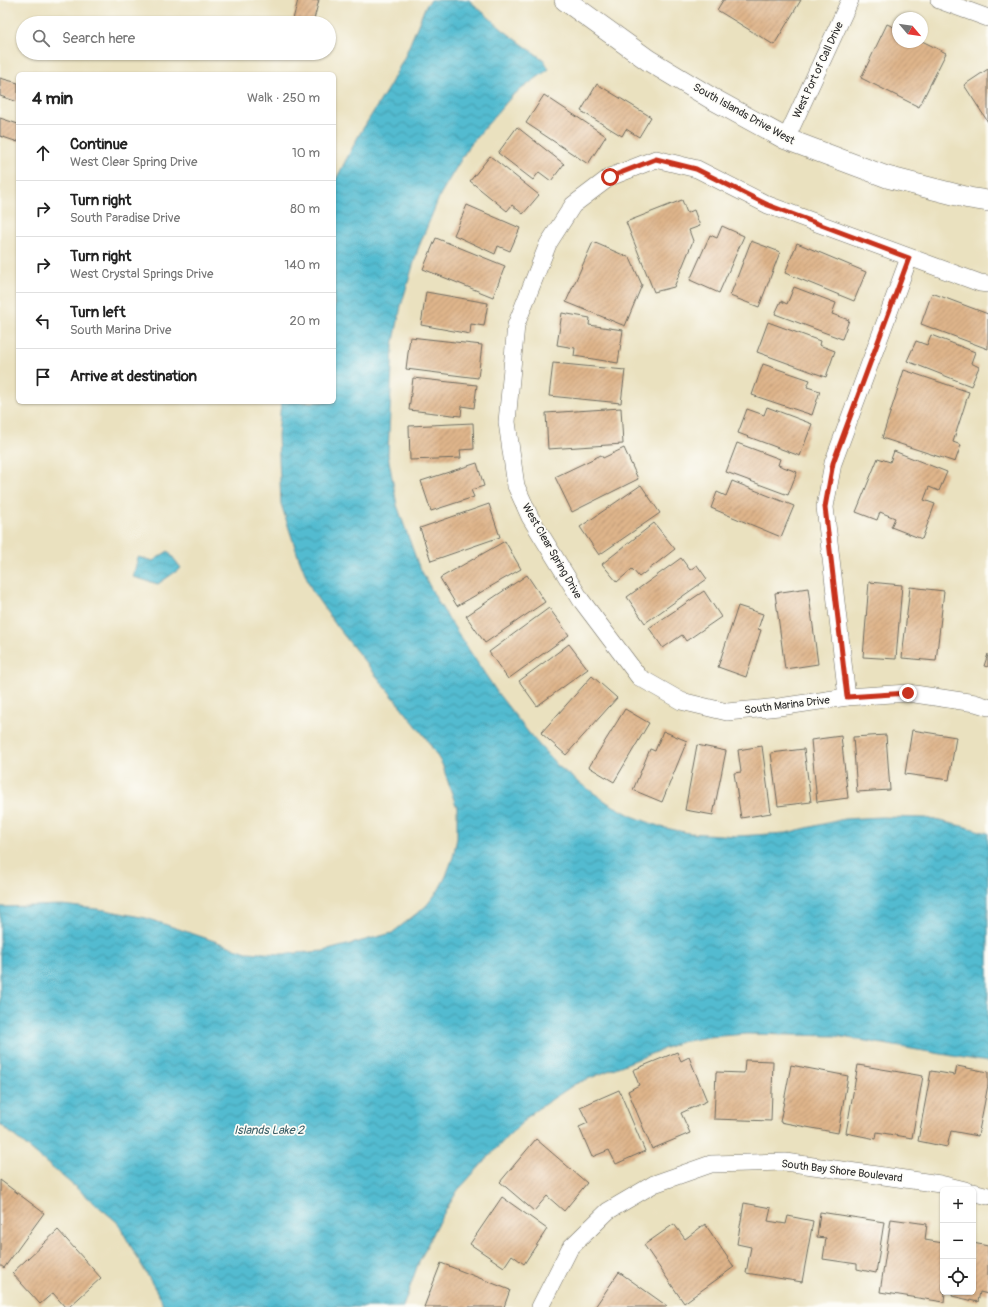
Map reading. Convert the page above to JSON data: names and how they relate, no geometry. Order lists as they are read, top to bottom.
{
  "streets": {
    "street": [
      "West Port of Call Drive",
      "South Islands Drive West",
      "West Clear Spring Drive",
      "South Marina Drive",
      "South Bay Shore Boulevard"
    ]
  },
  "crossings": [
    ["West Port of Call Drive", "South Islands Drive West"],
    ["West Clear Spring Drive", "South Marina Drive"]
  ],
  "water": ["Islands Lake 2"],
  "north": "bottom right",
  "page": {
    "search": "Search here",
    "heading": ["4 min", "Walk · 250 m"],
    "list": [
      ["Continue", "West Clear Spring Drive", "10 m"],
      ["Turn right", "South Paradise Drive", "80 m"],
      ["Turn right", "West Crystal Springs Drive", "140 m"],
      ["Turn left", "South Marina Drive", "20 m"],
      "Arrive at destination"
    ],
    "map_buttons": ["+", "−"]
  }
}
